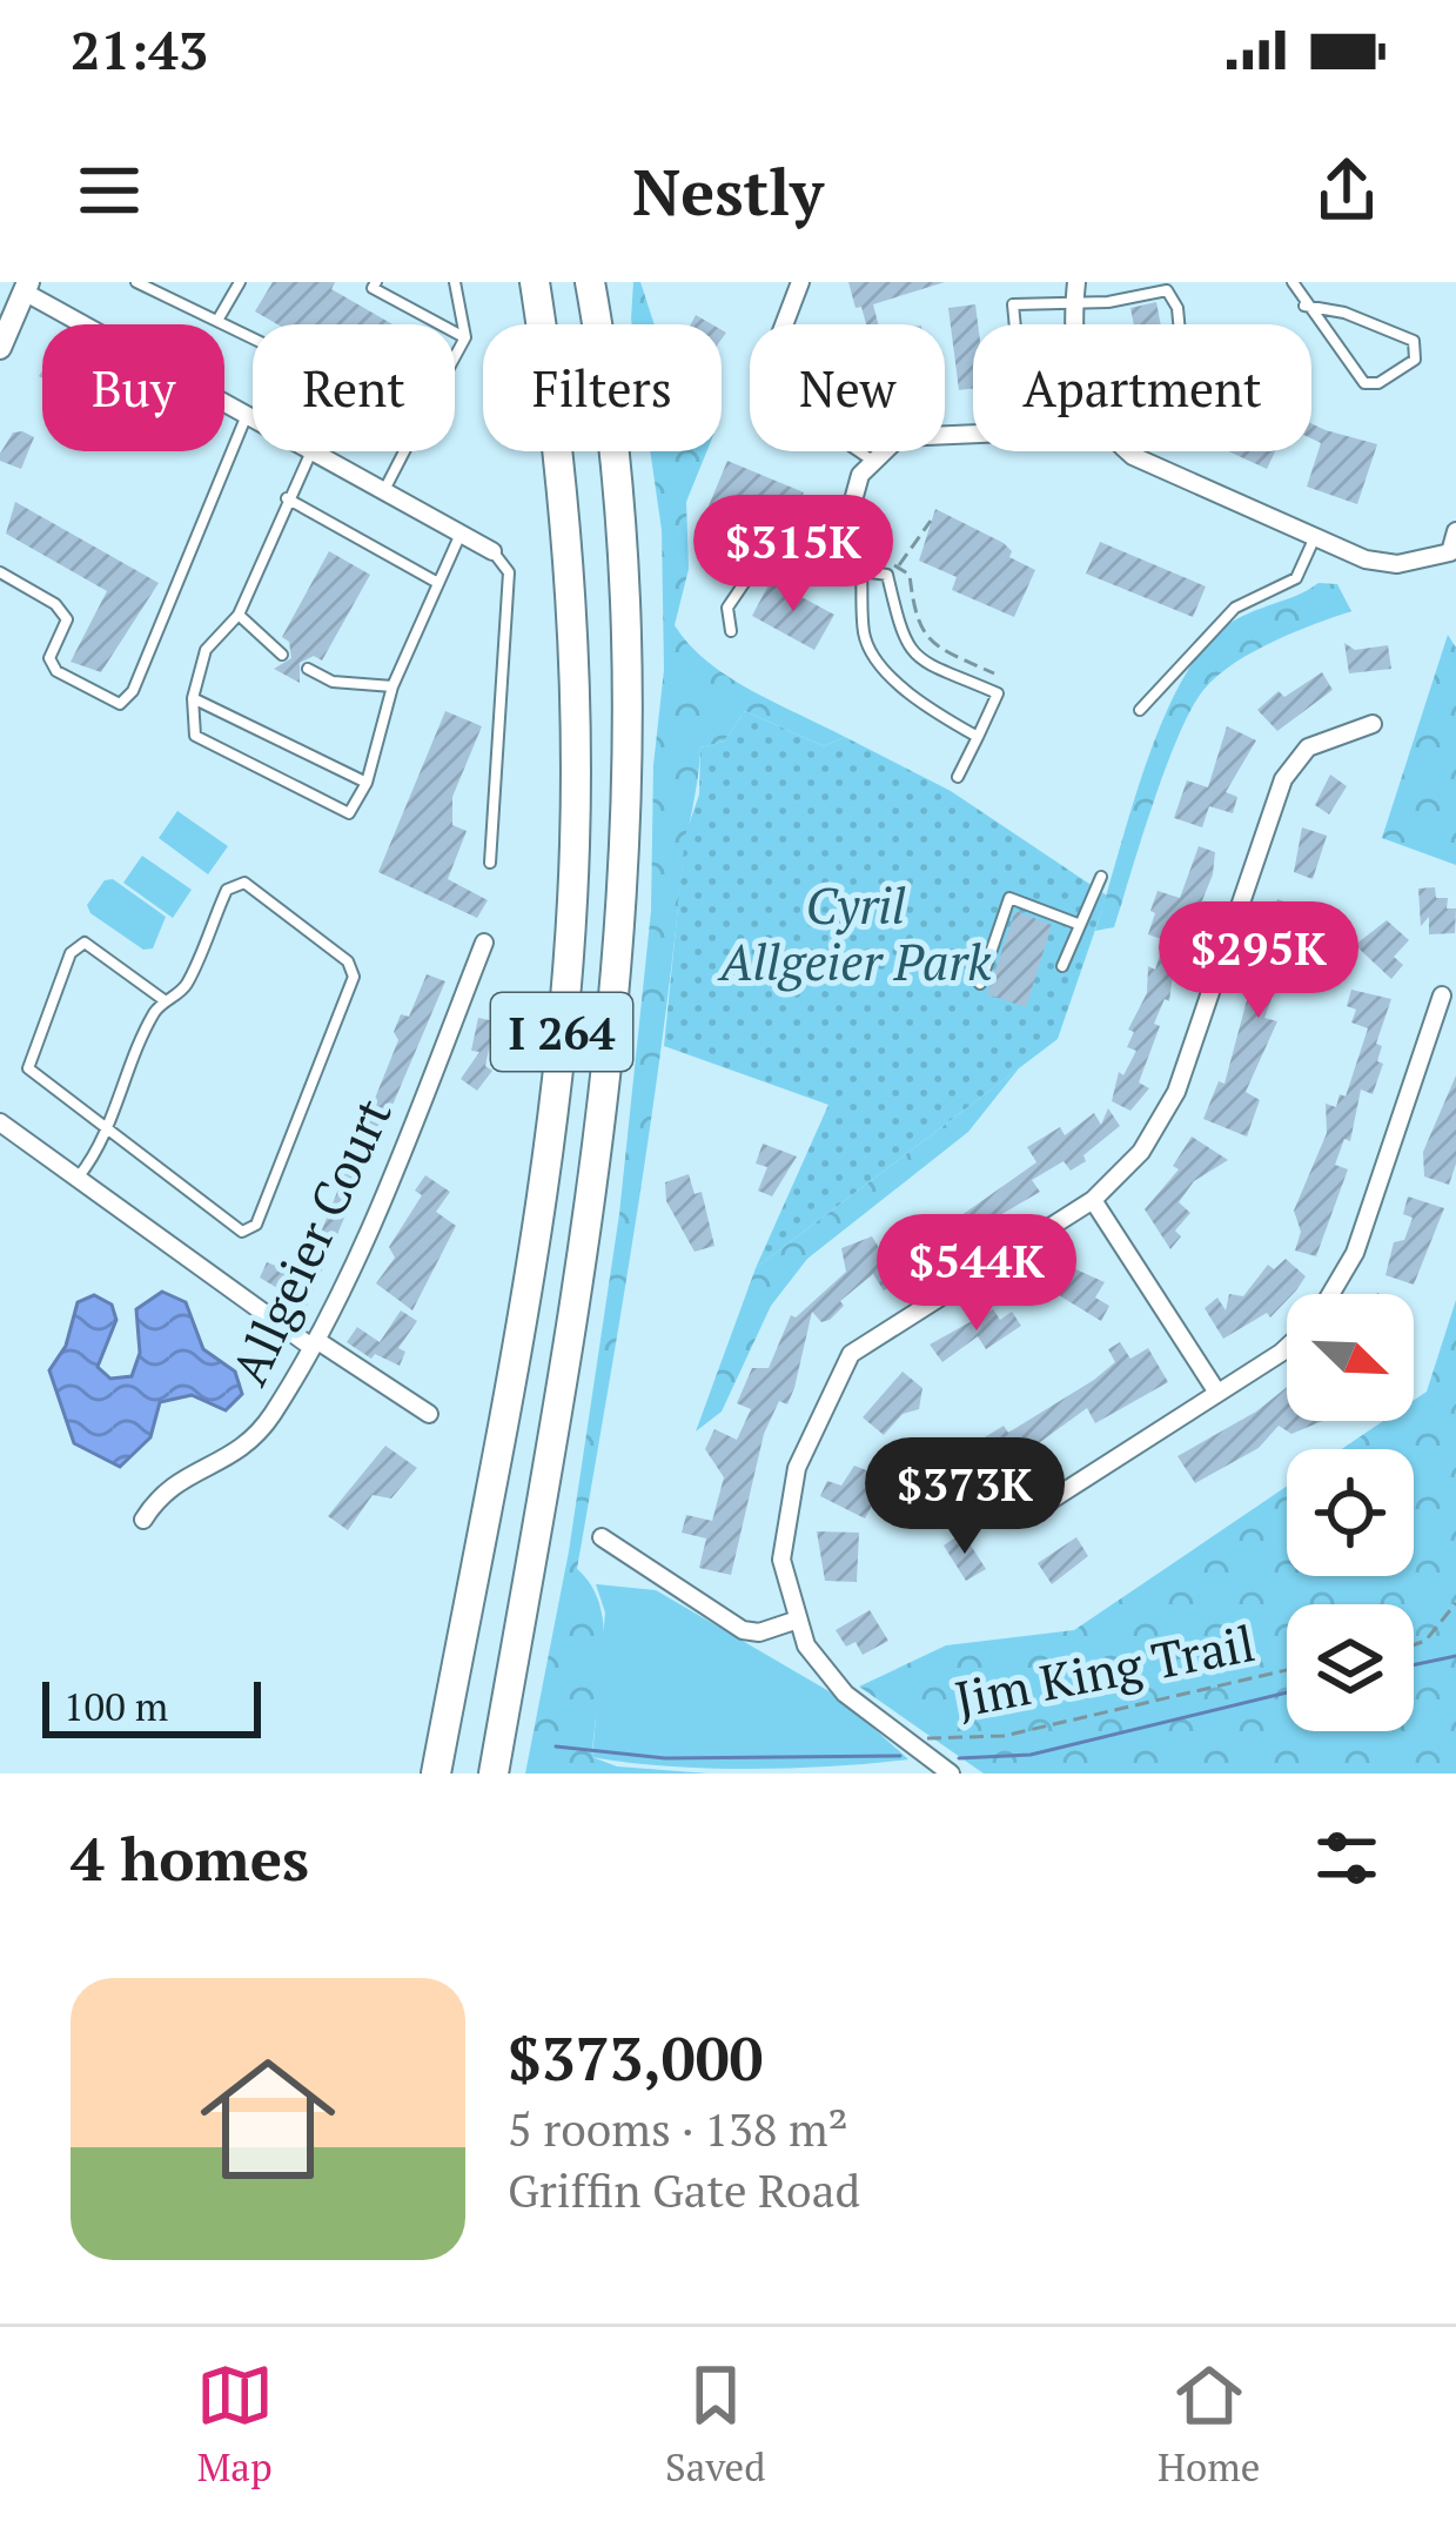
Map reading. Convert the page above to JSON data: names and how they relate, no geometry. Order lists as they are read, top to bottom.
{
  "streets": {
    "highway": ["I 264"],
    "street": ["Allgeier Court"],
    "path": ["Jim King Trail"]
  },
  "parks": ["Cyril Allgeier Park"],
  "scale_bar": "100 m",
  "north": "bottom right",
  "page": {
    "status": "21:43",
    "header": "Nestly",
    "chip": [
      "Buy",
      "Rent",
      "Filters",
      "New",
      "Apartment"
    ],
    "price": [
      "$315K",
      "$295K",
      "$544K",
      "$373K"
    ],
    "scale": "100 m",
    "heading": "4 homes",
    "list": [
      {
        "name": "$373,000",
        "note": "5 rooms · 138 m² · Griffin Gate Road"
      }
    ],
    "tabs": ["Map", "Saved", "Home"]
  }
}
